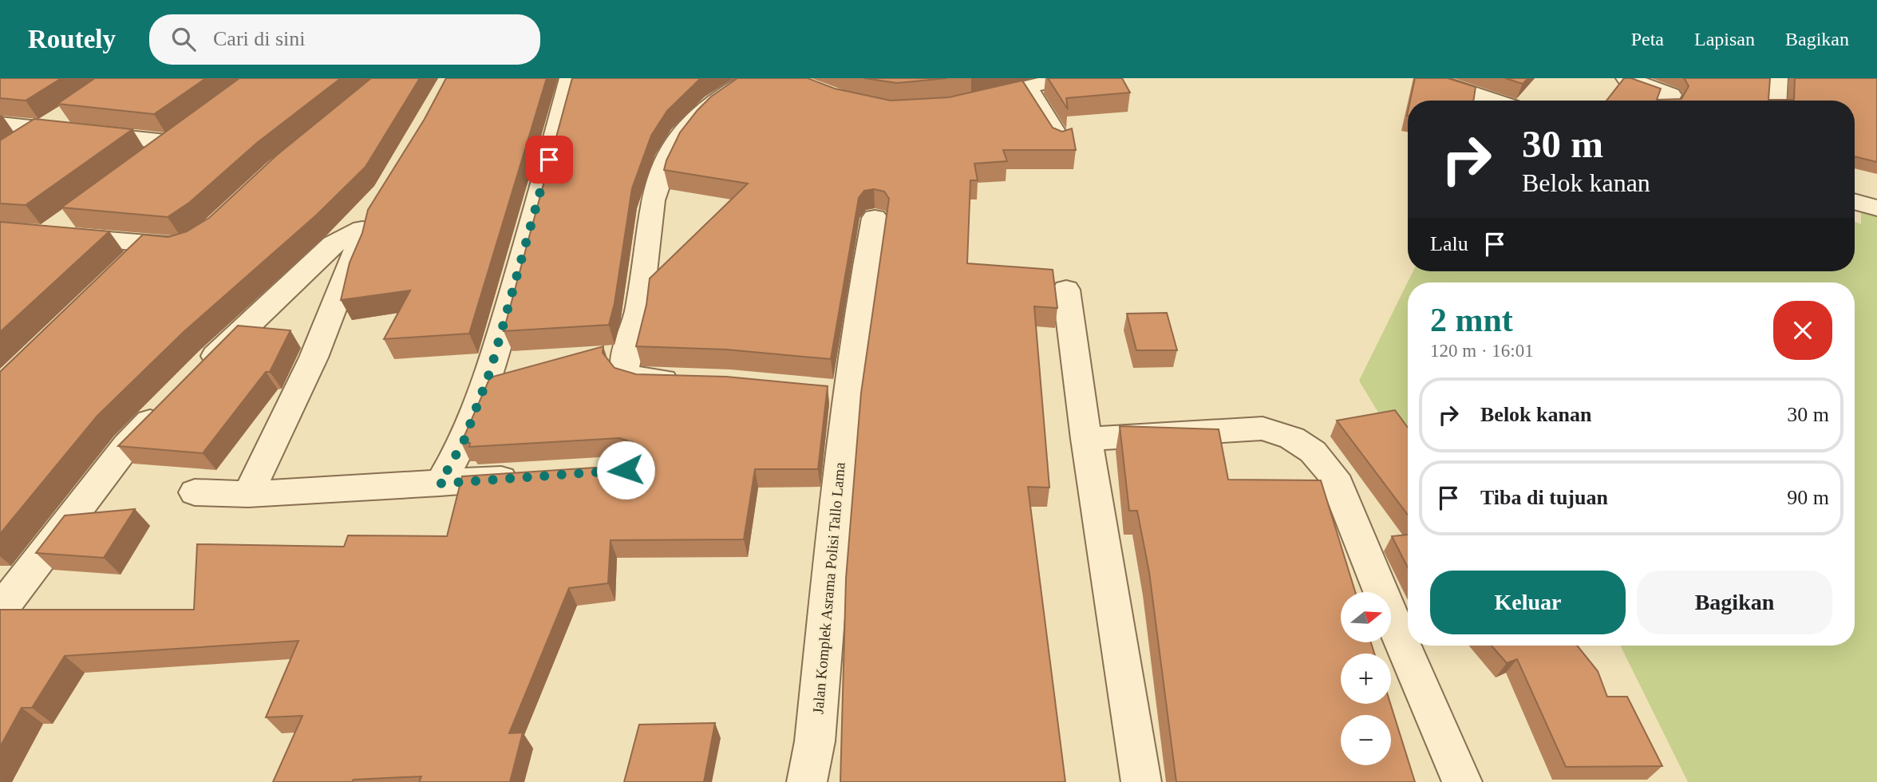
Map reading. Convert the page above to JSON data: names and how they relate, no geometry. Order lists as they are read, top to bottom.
{
  "streets": {
    "street": ["Jalan Komplek Asrama Polisi Tallo Lama"]
  },
  "north": "right",
  "page": {
    "header": "Routely",
    "search": "Cari di sini",
    "nav": ["Peta", "Lapisan", "Bagikan"],
    "turn": ["30 m", "Belok kanan"],
    "then": "Lalu",
    "heading": ["2 mnt", "120 m · 16:01"],
    "list": [
      {
        "name": "Belok kanan",
        "value": "30 m"
      },
      {
        "name": "Tiba di tujuan",
        "value": "90 m"
      }
    ],
    "buttons": ["Keluar", "Bagikan"],
    "map_buttons": ["+", "−"]
  }
}
